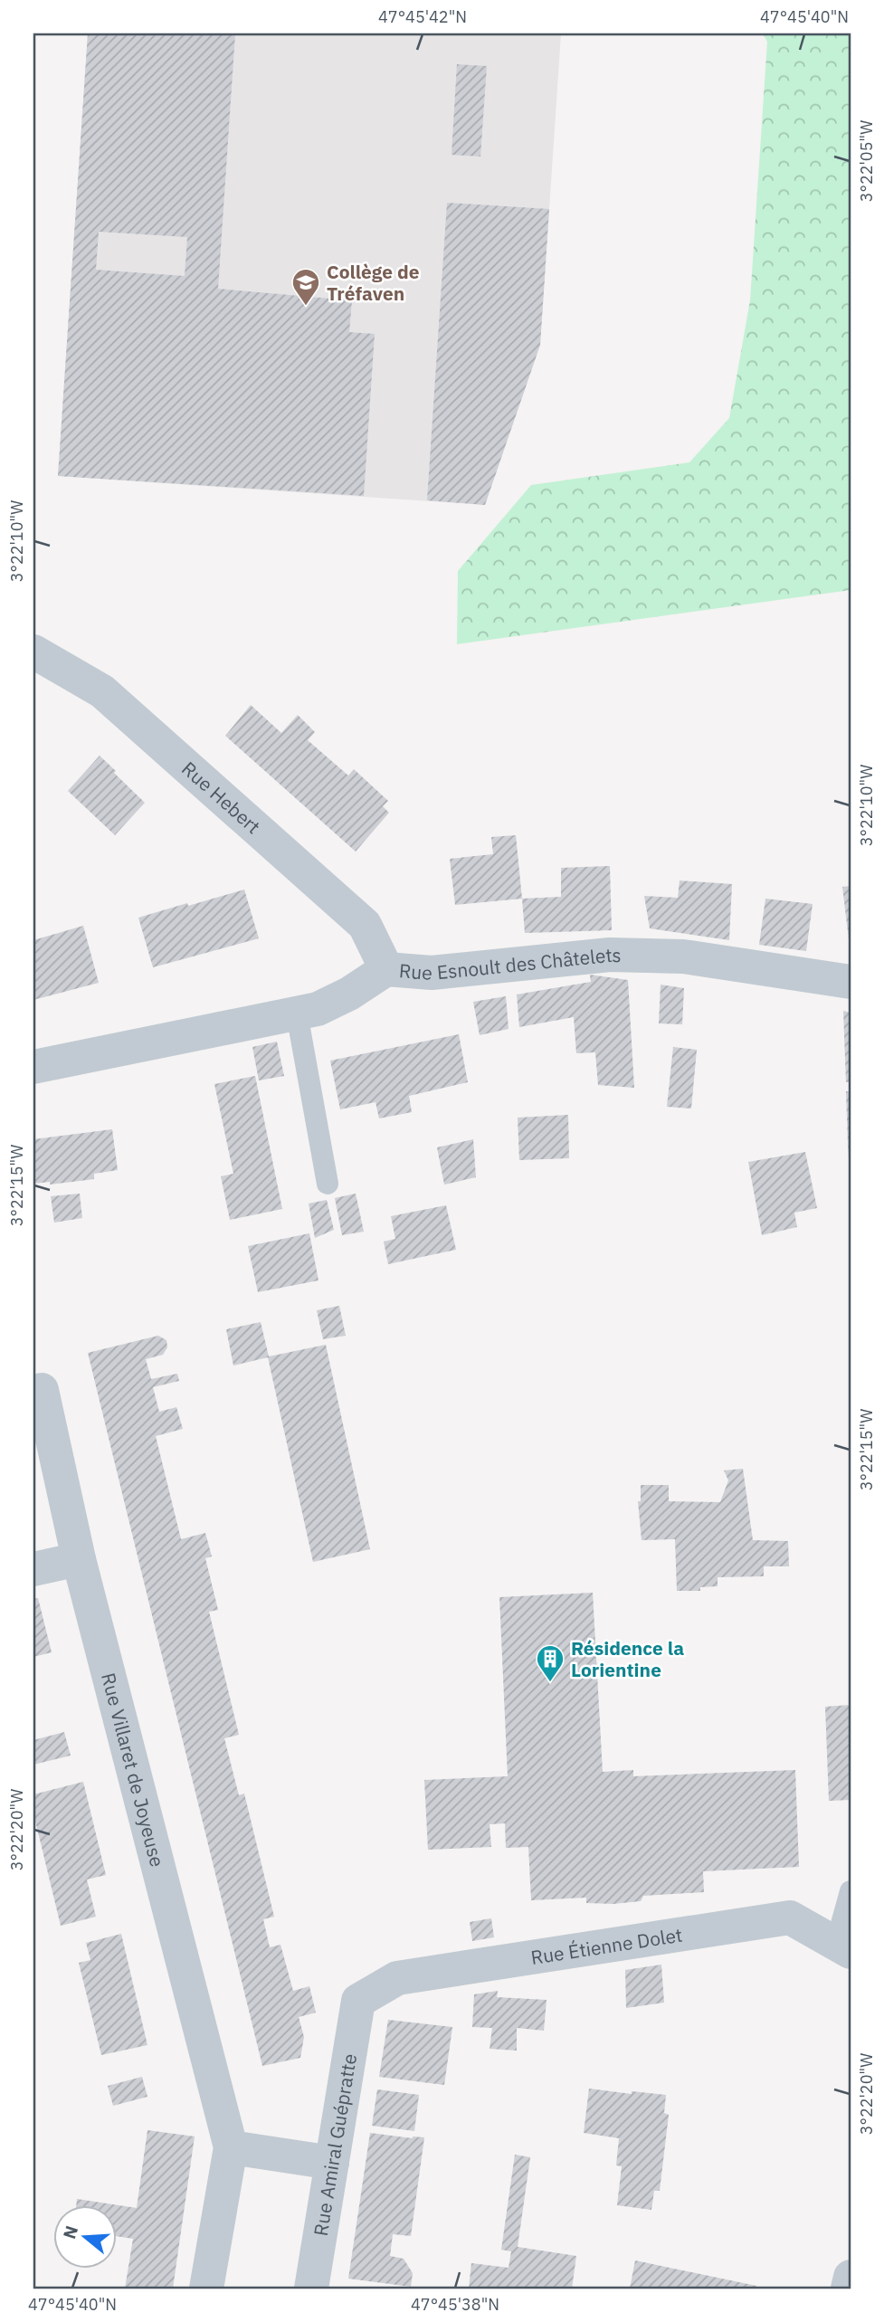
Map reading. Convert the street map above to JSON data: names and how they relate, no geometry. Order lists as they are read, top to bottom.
{
  "streets": {
    "street": [
      "Rue Hebert",
      "Rue Esnoult des Châtelets",
      "Rue Villaret de Joyeuse",
      "Rue Étienne Dolet",
      "Rue Amiral Guépratte"
    ]
  },
  "crossings": [
    ["Rue Hebert", "Rue Esnoult des Châtelets"],
    ["Rue Étienne Dolet", "Rue Amiral Guépratte"]
  ],
  "places": {
    "school or university": ["Collège de Tréfaven"],
    "building": ["Résidence la Lorientine"]
  },
  "north": "left",
  "coordinates": [
    "47°45'42\"N",
    "47°45'40\"N",
    "3°22'05\"W",
    "3°22'10\"W",
    "3°22'15\"W",
    "3°22'20\"W",
    "47°45'38\"N"
  ]
}
